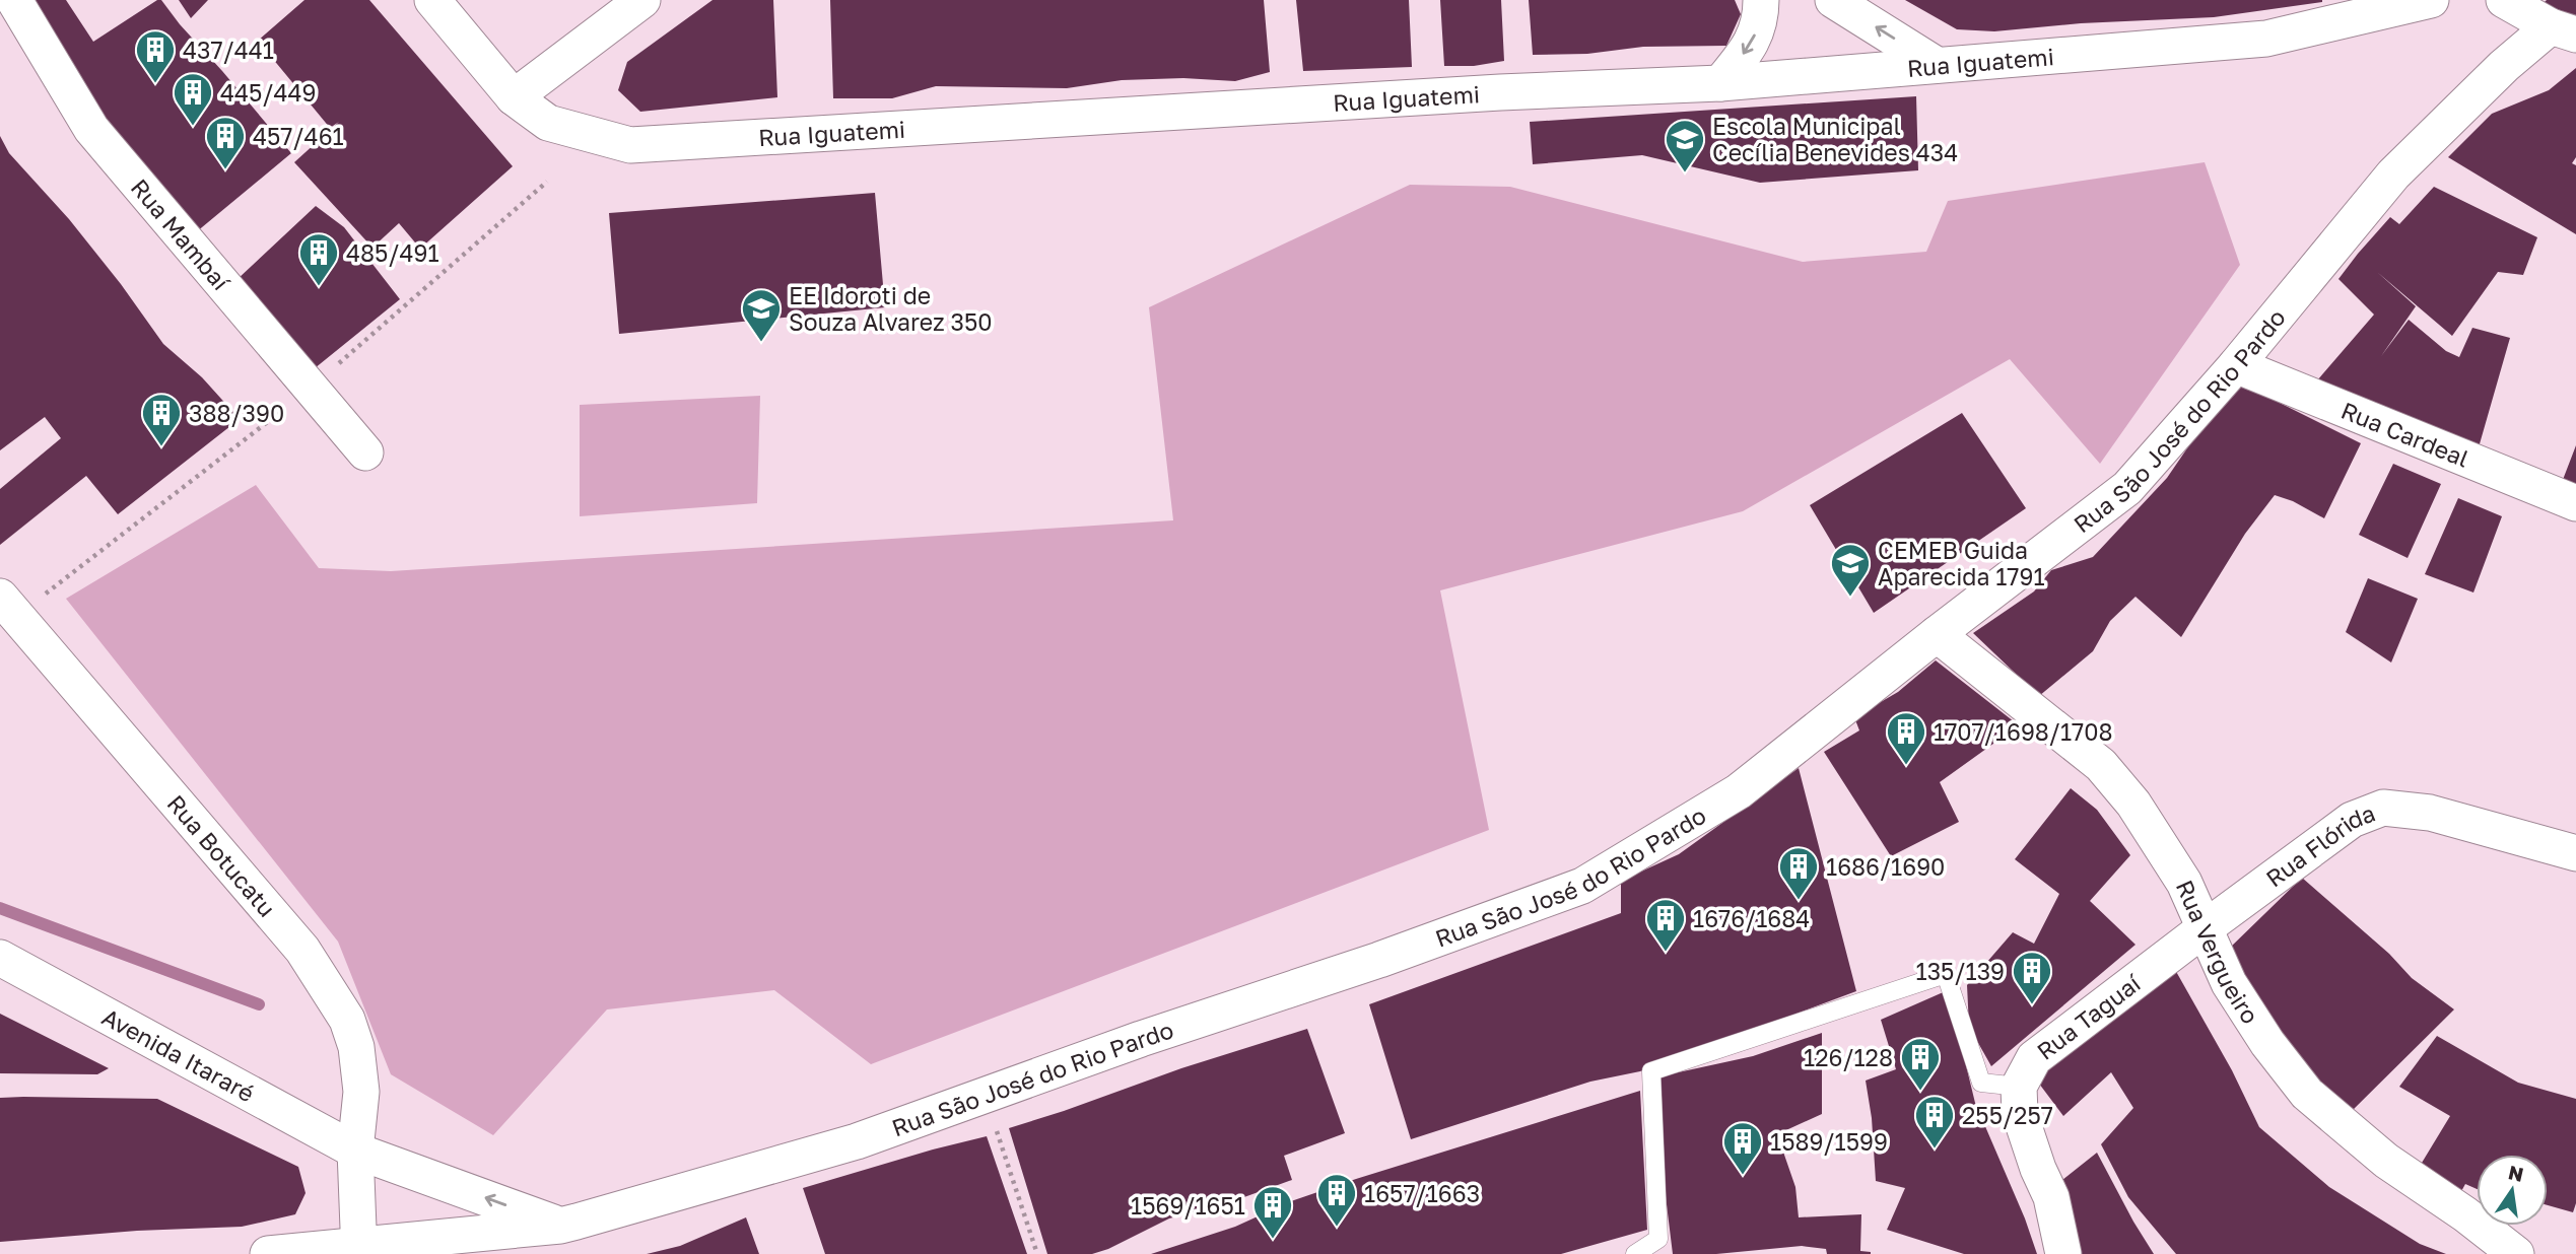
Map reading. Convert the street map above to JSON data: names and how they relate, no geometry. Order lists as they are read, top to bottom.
{
  "streets": {
    "street": [
      "Rua Iguatemi",
      "Rua Mambaí",
      "Rua São José do Rio Pardo",
      "Rua Cardeal",
      "Rua Flórida",
      "Rua Botucatu",
      "Rua Vergueiro",
      "Rua Taguaí",
      "Avenida Itararé"
    ]
  },
  "crossings": [
    ["Rua São José do Rio Pardo", "Rua Cardeal"],
    ["Rua São José do Rio Pardo", "Rua Botucatu"],
    ["Rua São José do Rio Pardo", "Rua Vergueiro"],
    ["Rua São José do Rio Pardo", "Avenida Itararé"],
    ["Rua Flórida", "Rua Vergueiro"],
    ["Rua Flórida", "Rua Taguaí"],
    ["Rua Botucatu", "Avenida Itararé"],
    ["Rua Vergueiro", "Rua Taguaí"]
  ],
  "one_way": ["Avenida Itararé"],
  "places": {
    "building": [
      "437/441",
      "445/449",
      "457/461",
      "485/491",
      "388/390",
      "1707/1698/1708",
      "1686/1690",
      "1676/1684",
      "135/139",
      "126/128",
      "255/257",
      "1589/1599",
      "1657/1663",
      "1569/1651"
    ],
    "school or university": ["Escola Municipal Cecília Benevides 434", "EE Idoroti de Souza Alvarez 350", "CEMEB Guida Aparecida 1791"]
  },
  "north": "top"
}
